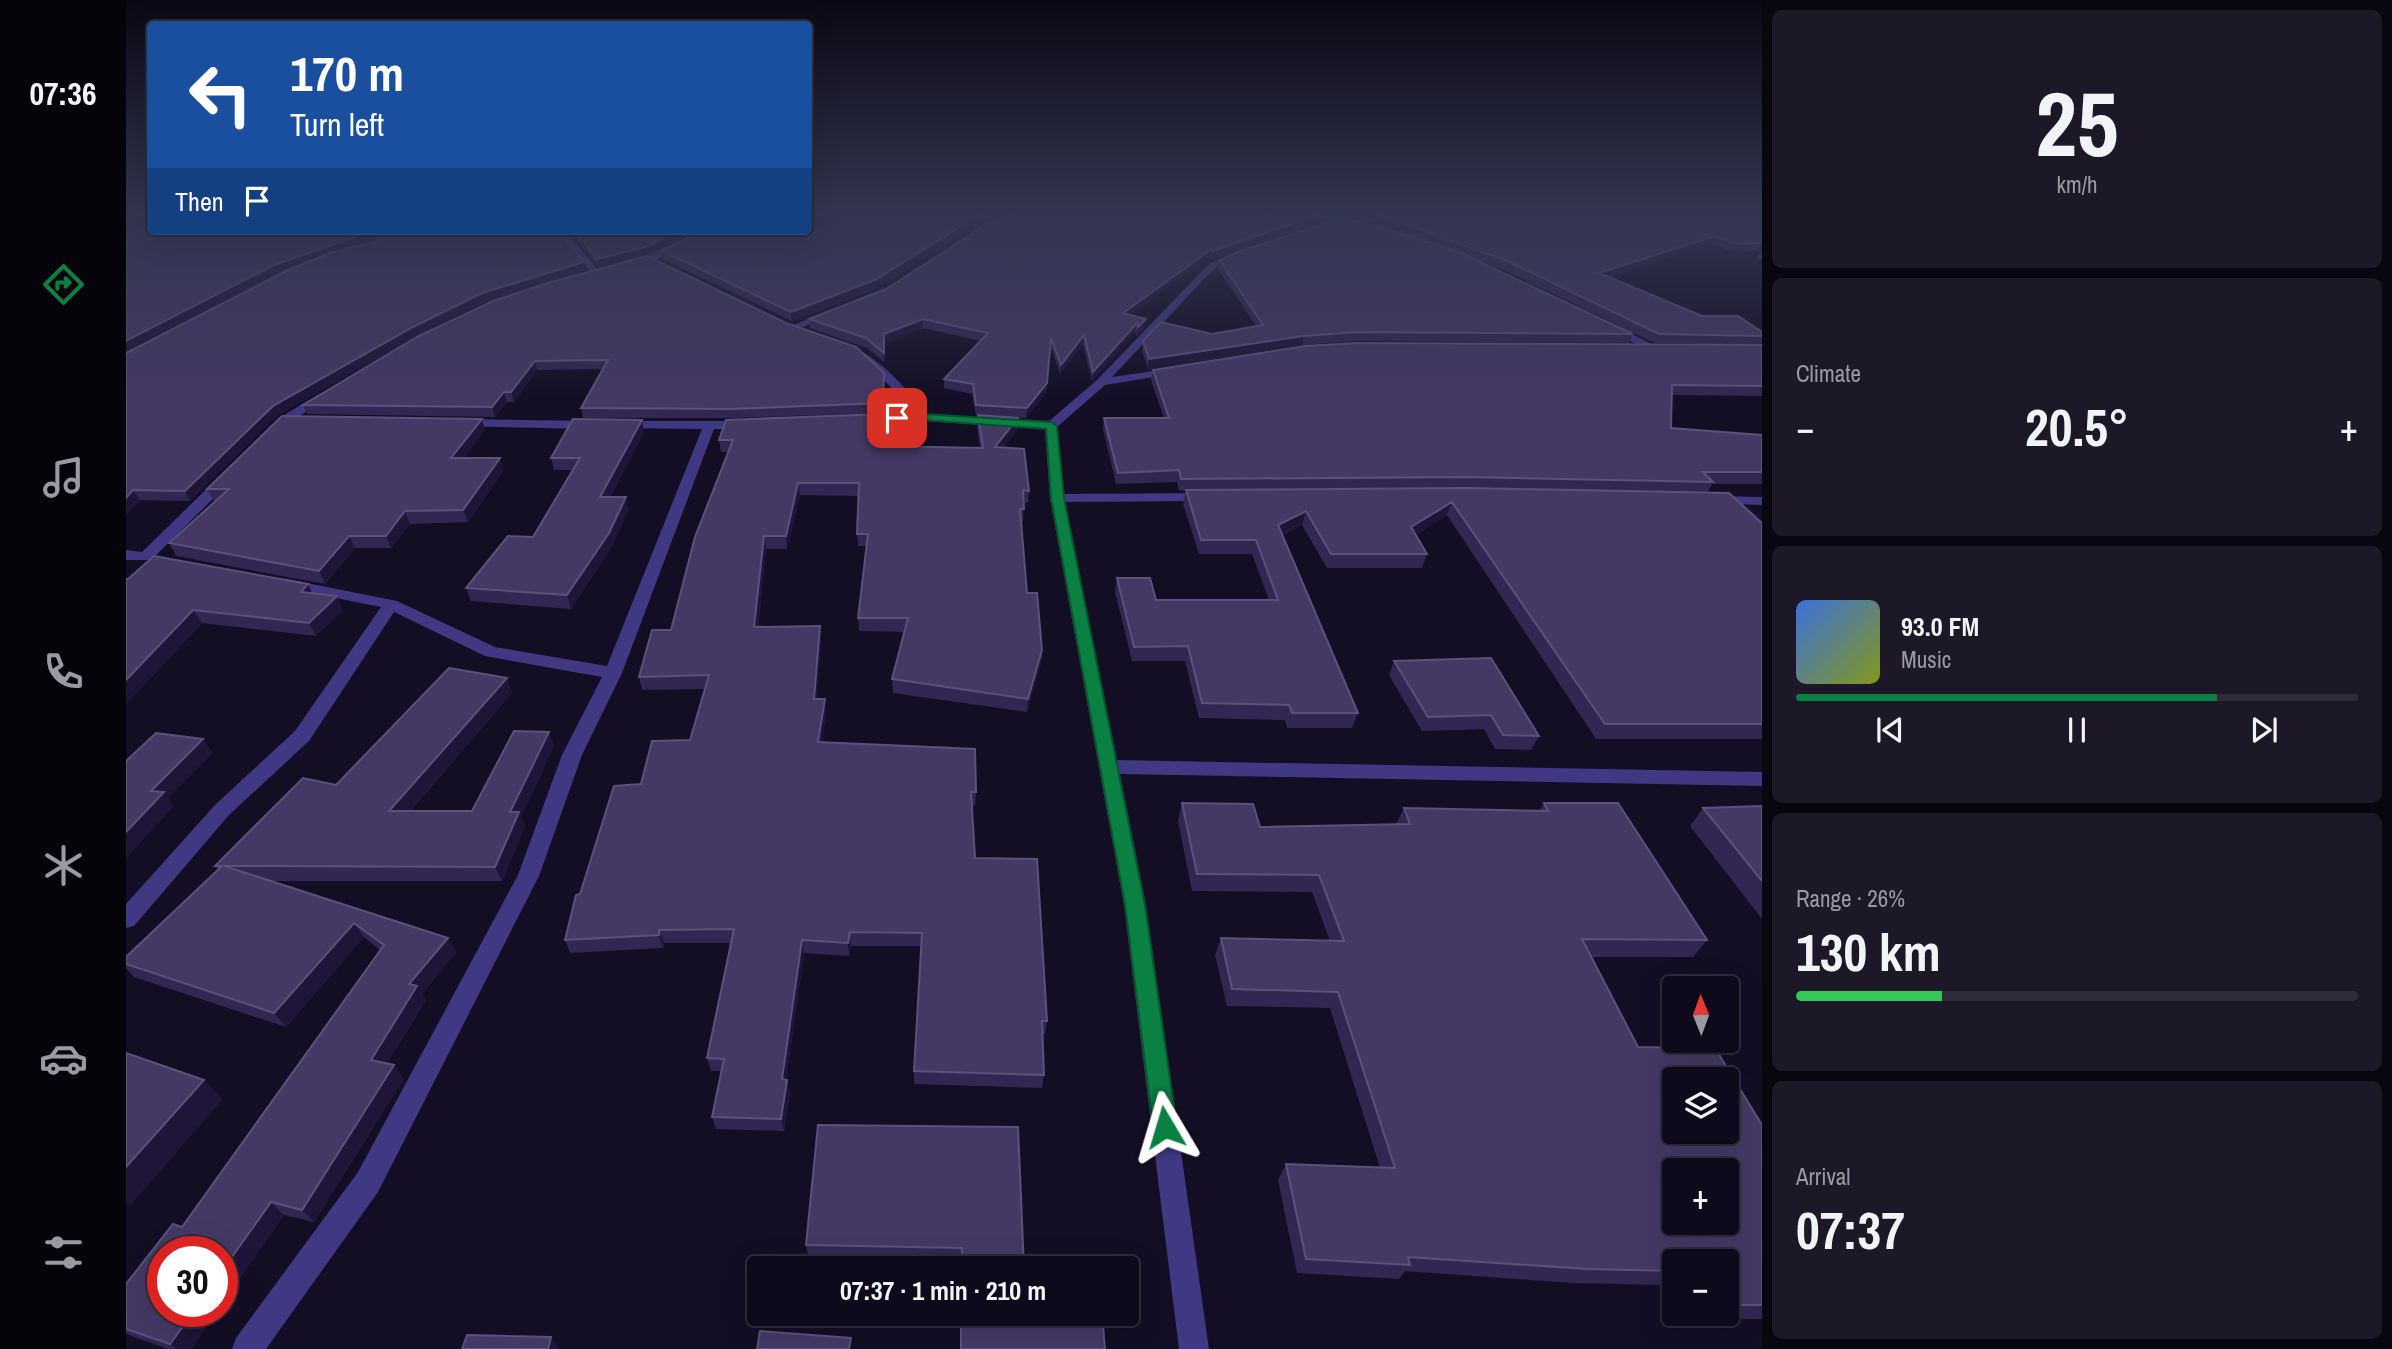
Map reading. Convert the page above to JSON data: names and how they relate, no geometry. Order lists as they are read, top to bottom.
{
  "north": "top",
  "page": {
    "tabs": "07:36",
    "tile": [
      ["25", "km/h"],
      "Climate",
      ["Range · 26%", "130 km"],
      ["Arrival", "07:37"]
    ],
    "turn": ["170 m", "Turn left"],
    "then": "Then",
    "heat": ["−", "20.5°", "+"],
    "song": ["93.0 FM", "Music"],
    "map_buttons": ["+", "−"],
    "limit": "30",
    "trip": "07:37 · 1 min · 210 m"
  }
}
